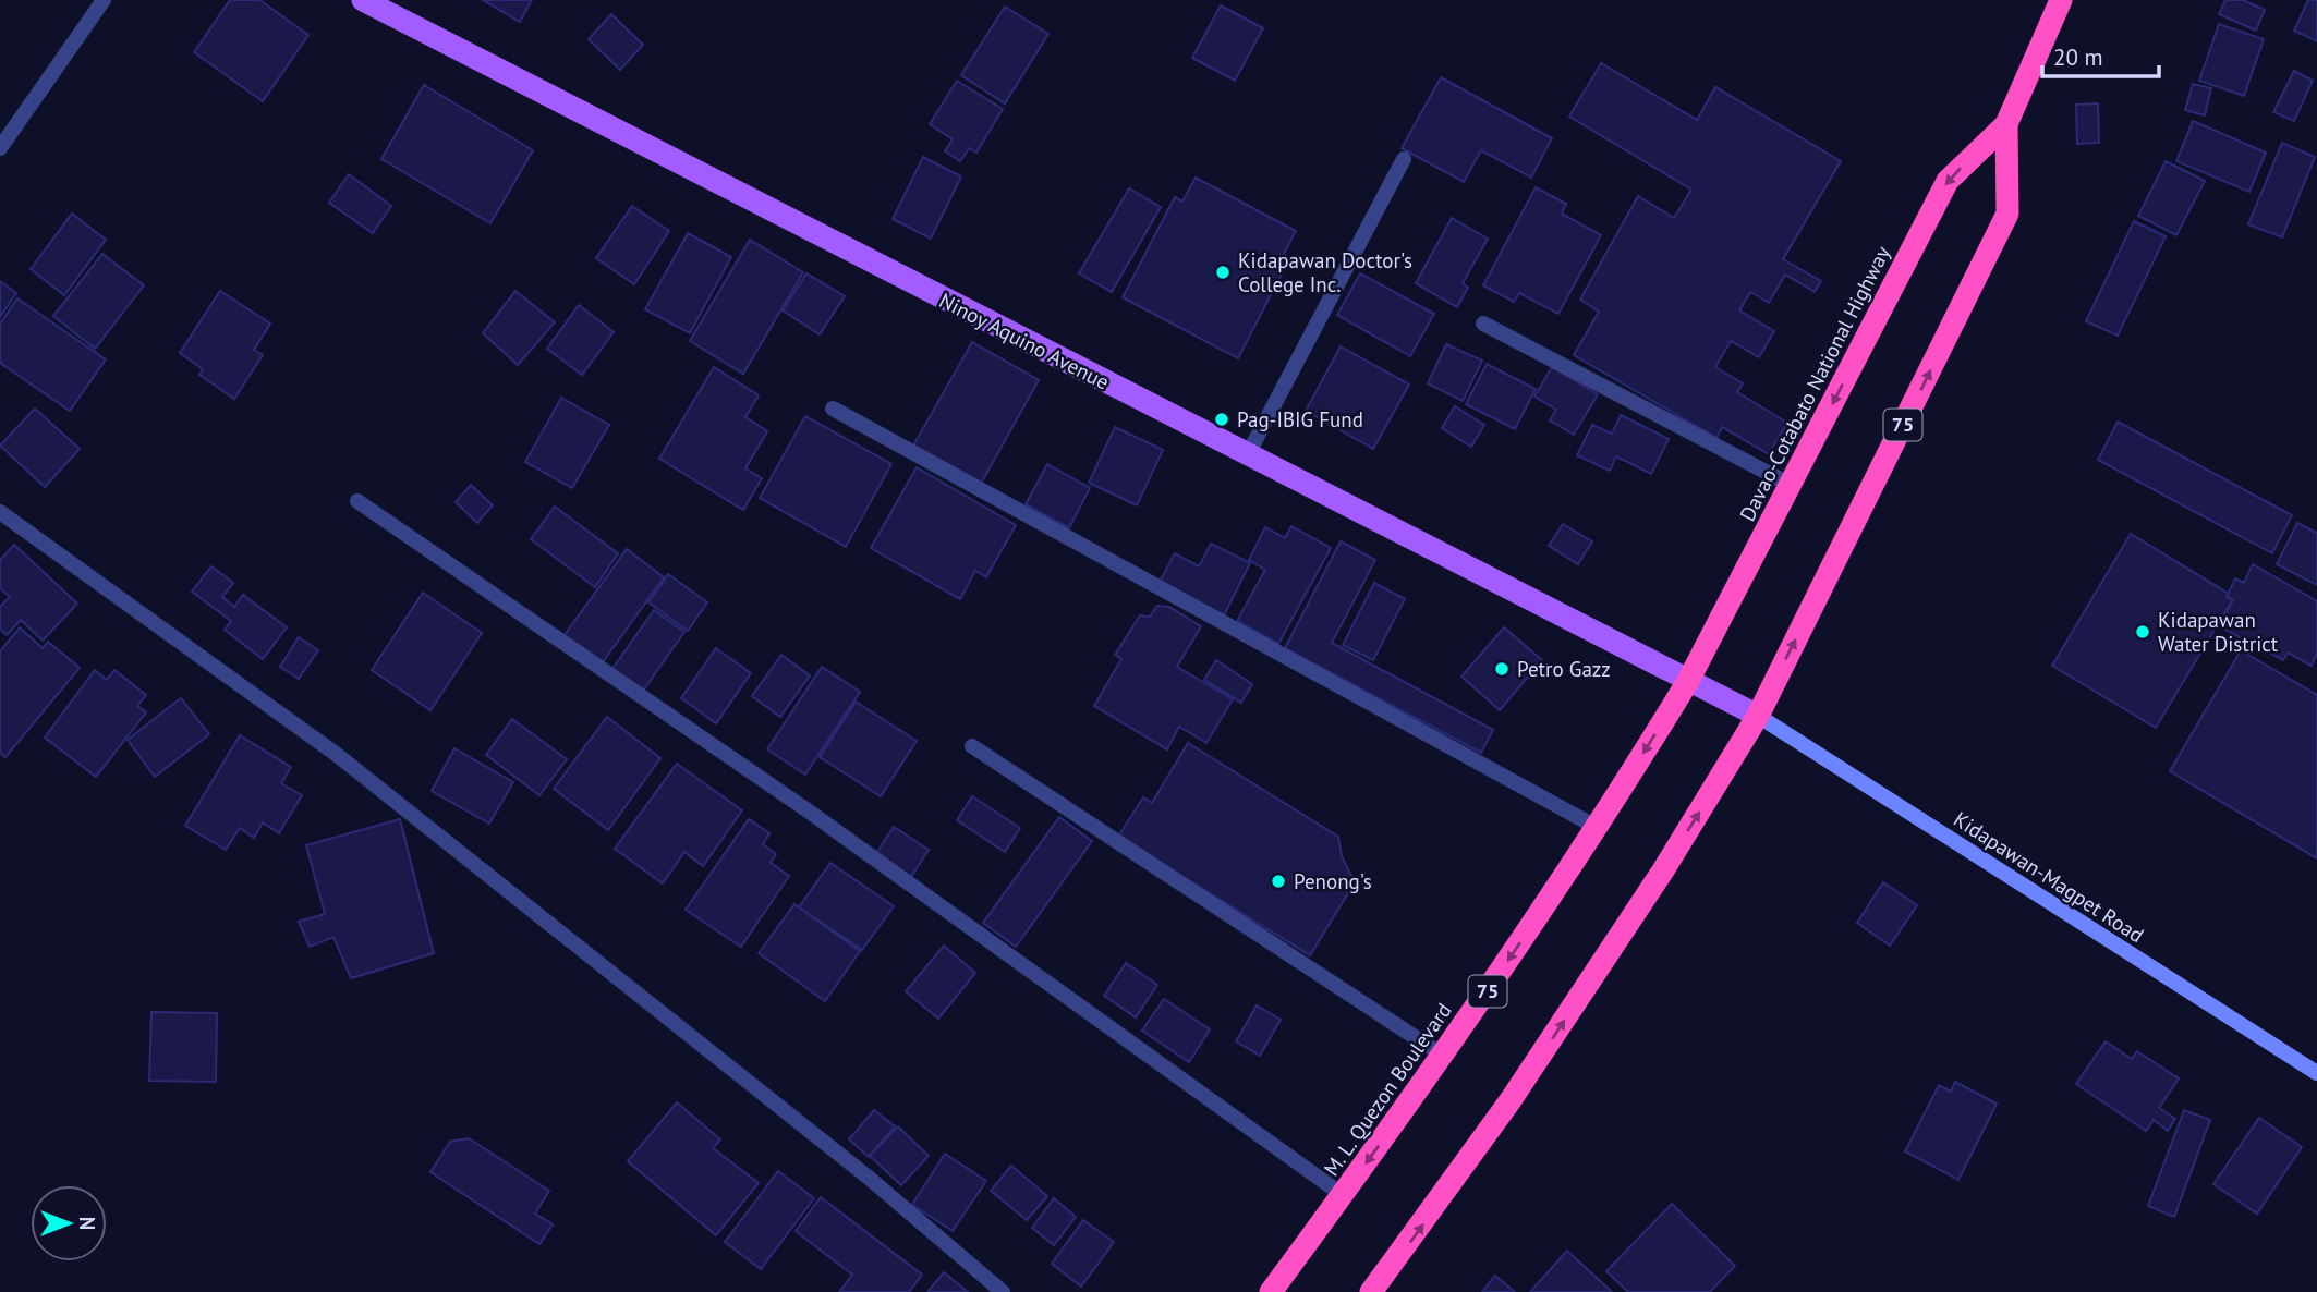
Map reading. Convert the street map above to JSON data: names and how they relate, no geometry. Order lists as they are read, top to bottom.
{
  "streets": {
    "highway": ["Davao-Cotabato National Highway", "75", "M. L. Quezon Boulevard"],
    "main road": ["Ninoy Aquino Avenue", "Kidapawan-Magpet Road"]
  },
  "crossings": [
    ["Ninoy Aquino Avenue", "Davao-Cotabato National Highway"],
    ["Ninoy Aquino Avenue", "75"],
    ["Ninoy Aquino Avenue", "Kidapawan-Magpet Road"],
    ["Ninoy Aquino Avenue", "M. L. Quezon Boulevard"],
    ["Davao-Cotabato National Highway", "75"],
    ["Davao-Cotabato National Highway", "Kidapawan-Magpet Road"],
    ["Davao-Cotabato National Highway", "M. L. Quezon Boulevard"],
    ["75", "Kidapawan-Magpet Road"]
  ],
  "places": [
    "Kidapawan Doctor's College Inc.",
    "Pag-IBIG Fund",
    "Kidapawan Water District",
    "Petro Gazz",
    "Penong's"
  ],
  "scale_bar": "20 m",
  "north": "right"
}
